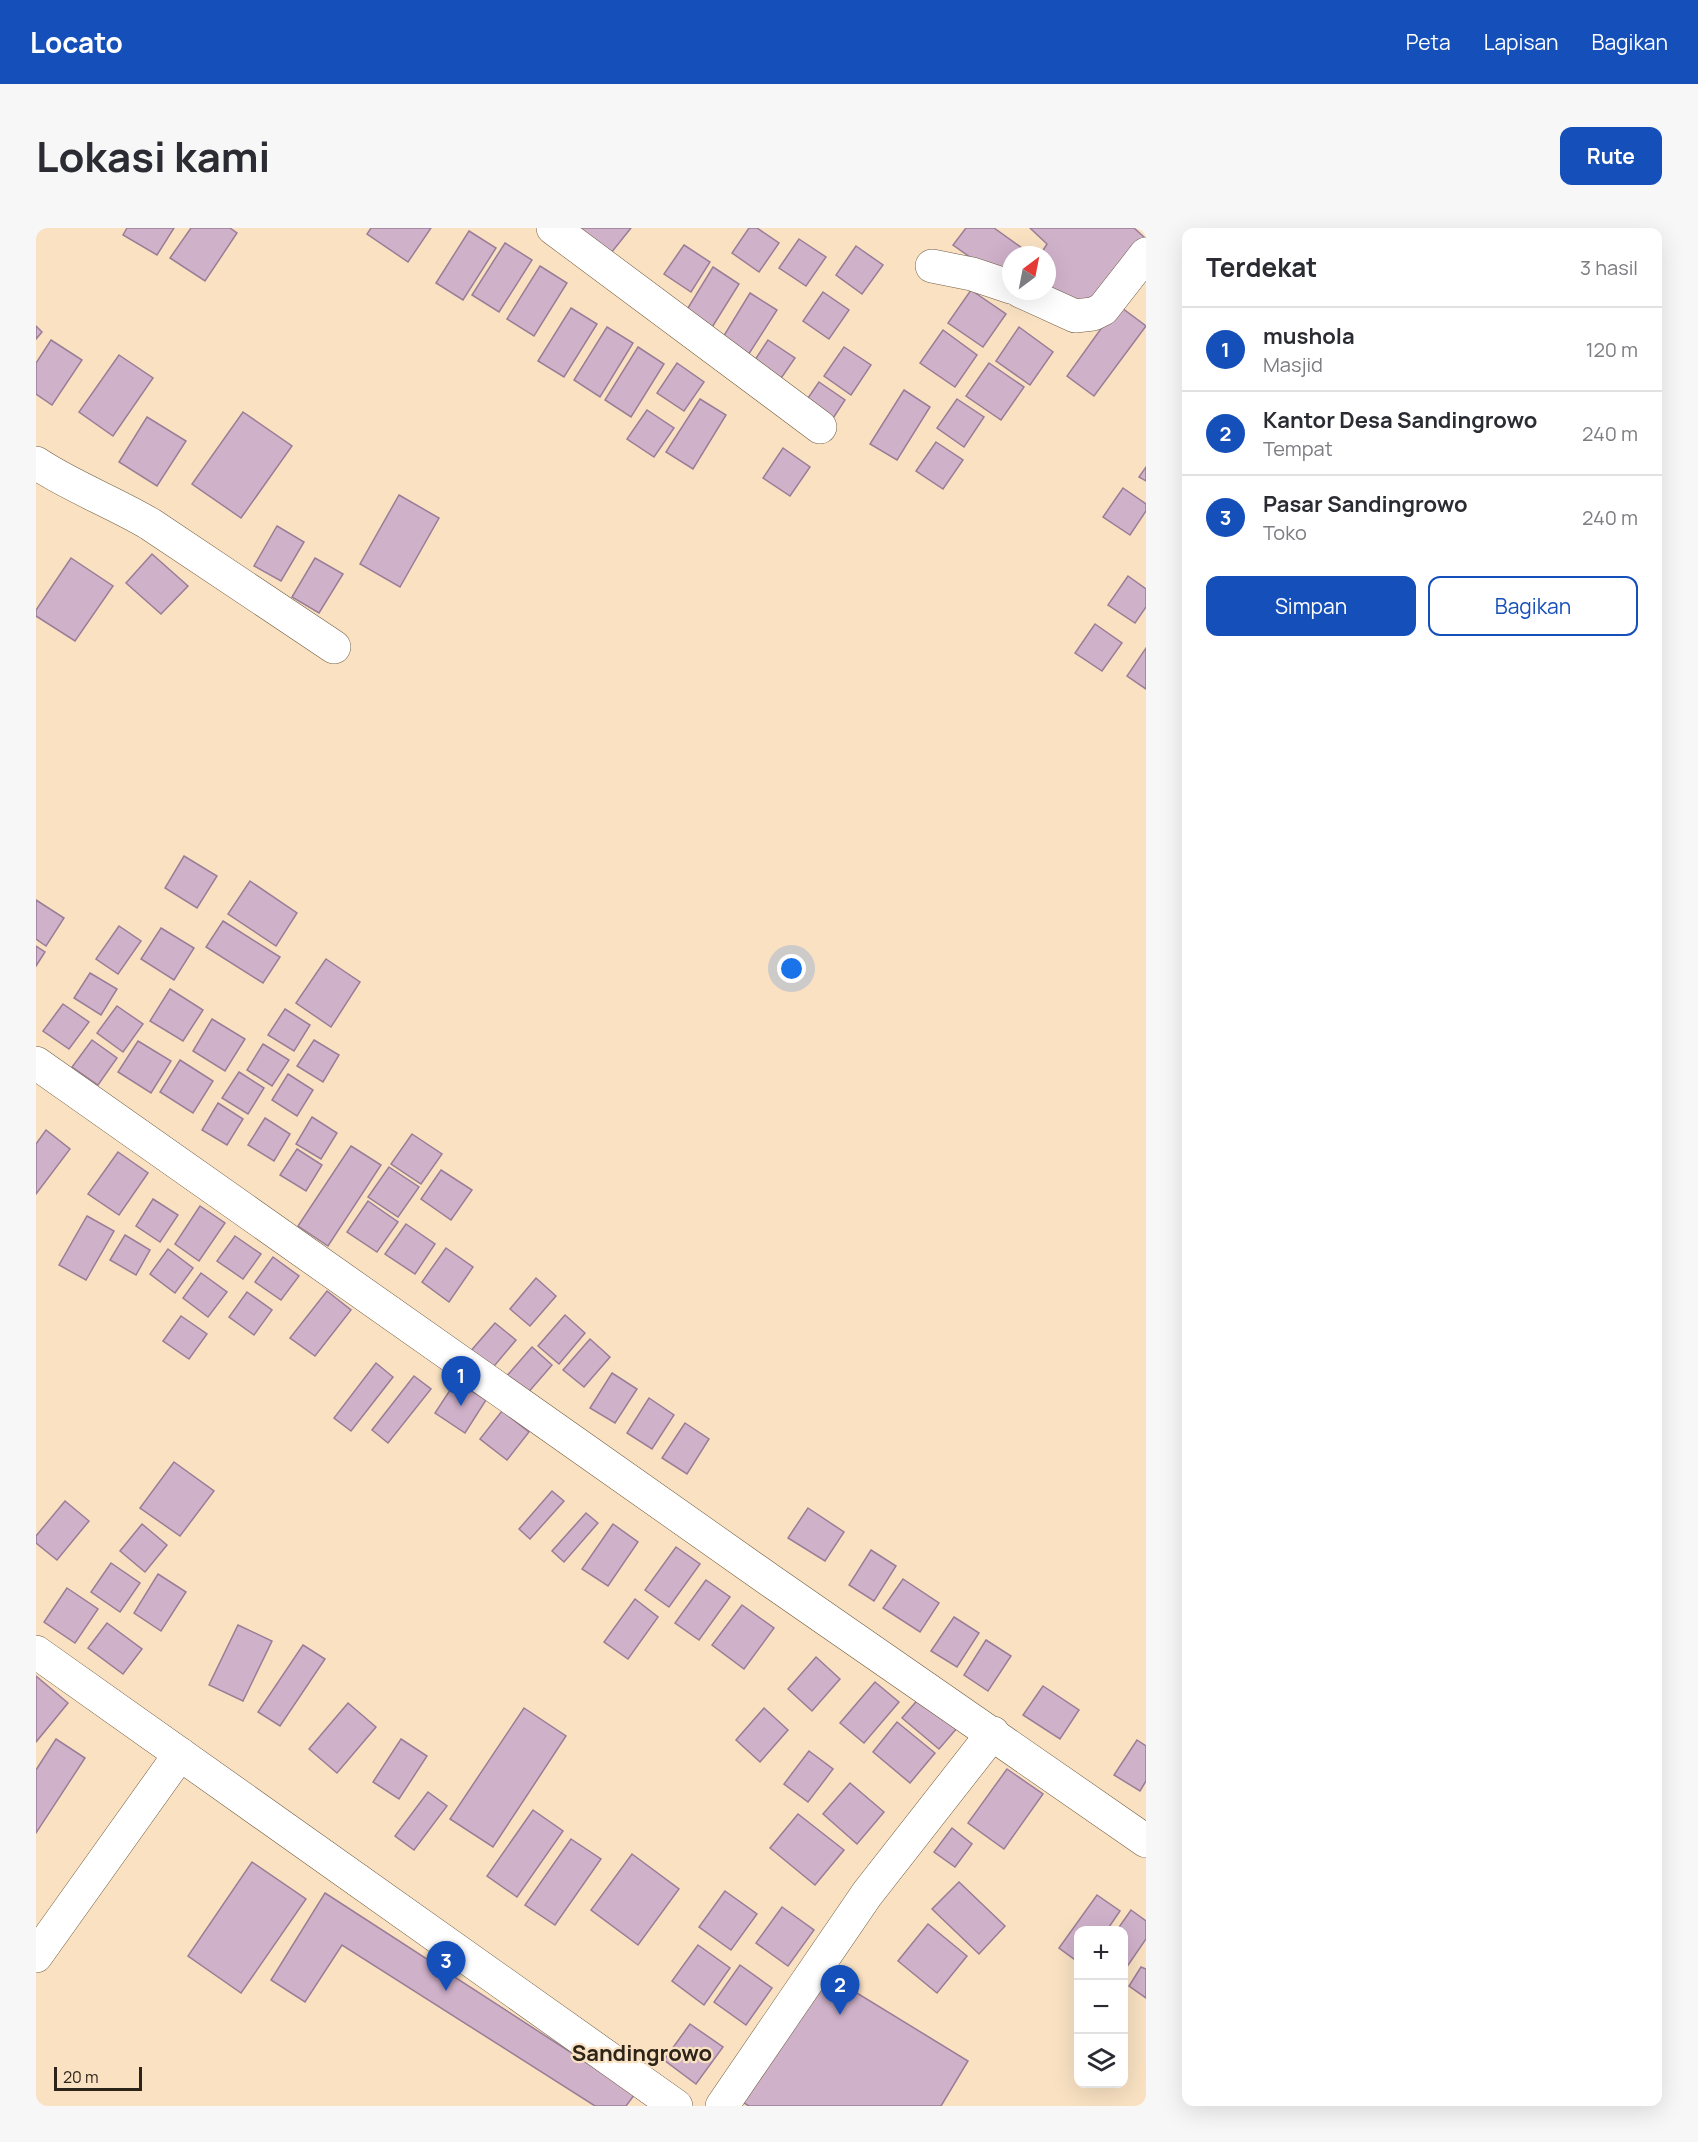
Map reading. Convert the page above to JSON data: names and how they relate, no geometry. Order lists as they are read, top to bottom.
{
  "districts": ["Sandingrowo"],
  "scale_bar": "20 m",
  "north": "top right",
  "page": {
    "header": "Locato",
    "nav": ["Peta", "Lapisan", "Bagikan"],
    "title": "Lokasi kami",
    "buttons": [
      "Rute",
      ["Simpan", "Bagikan"]
    ],
    "heading": ["Terdekat", "3 hasil"],
    "list": [
      {
        "mark": "1",
        "name": "mushola",
        "note": "Masjid",
        "value": "120 m"
      },
      {
        "mark": "2",
        "name": "Kantor Desa Sandingrowo",
        "note": "Tempat",
        "value": "240 m"
      },
      {
        "mark": "3",
        "name": "Pasar Sandingrowo",
        "note": "Toko",
        "value": "240 m"
      }
    ],
    "pins": ["1", "3", "2"],
    "map_buttons": ["+", "−"],
    "scale": "20 m"
  }
}
